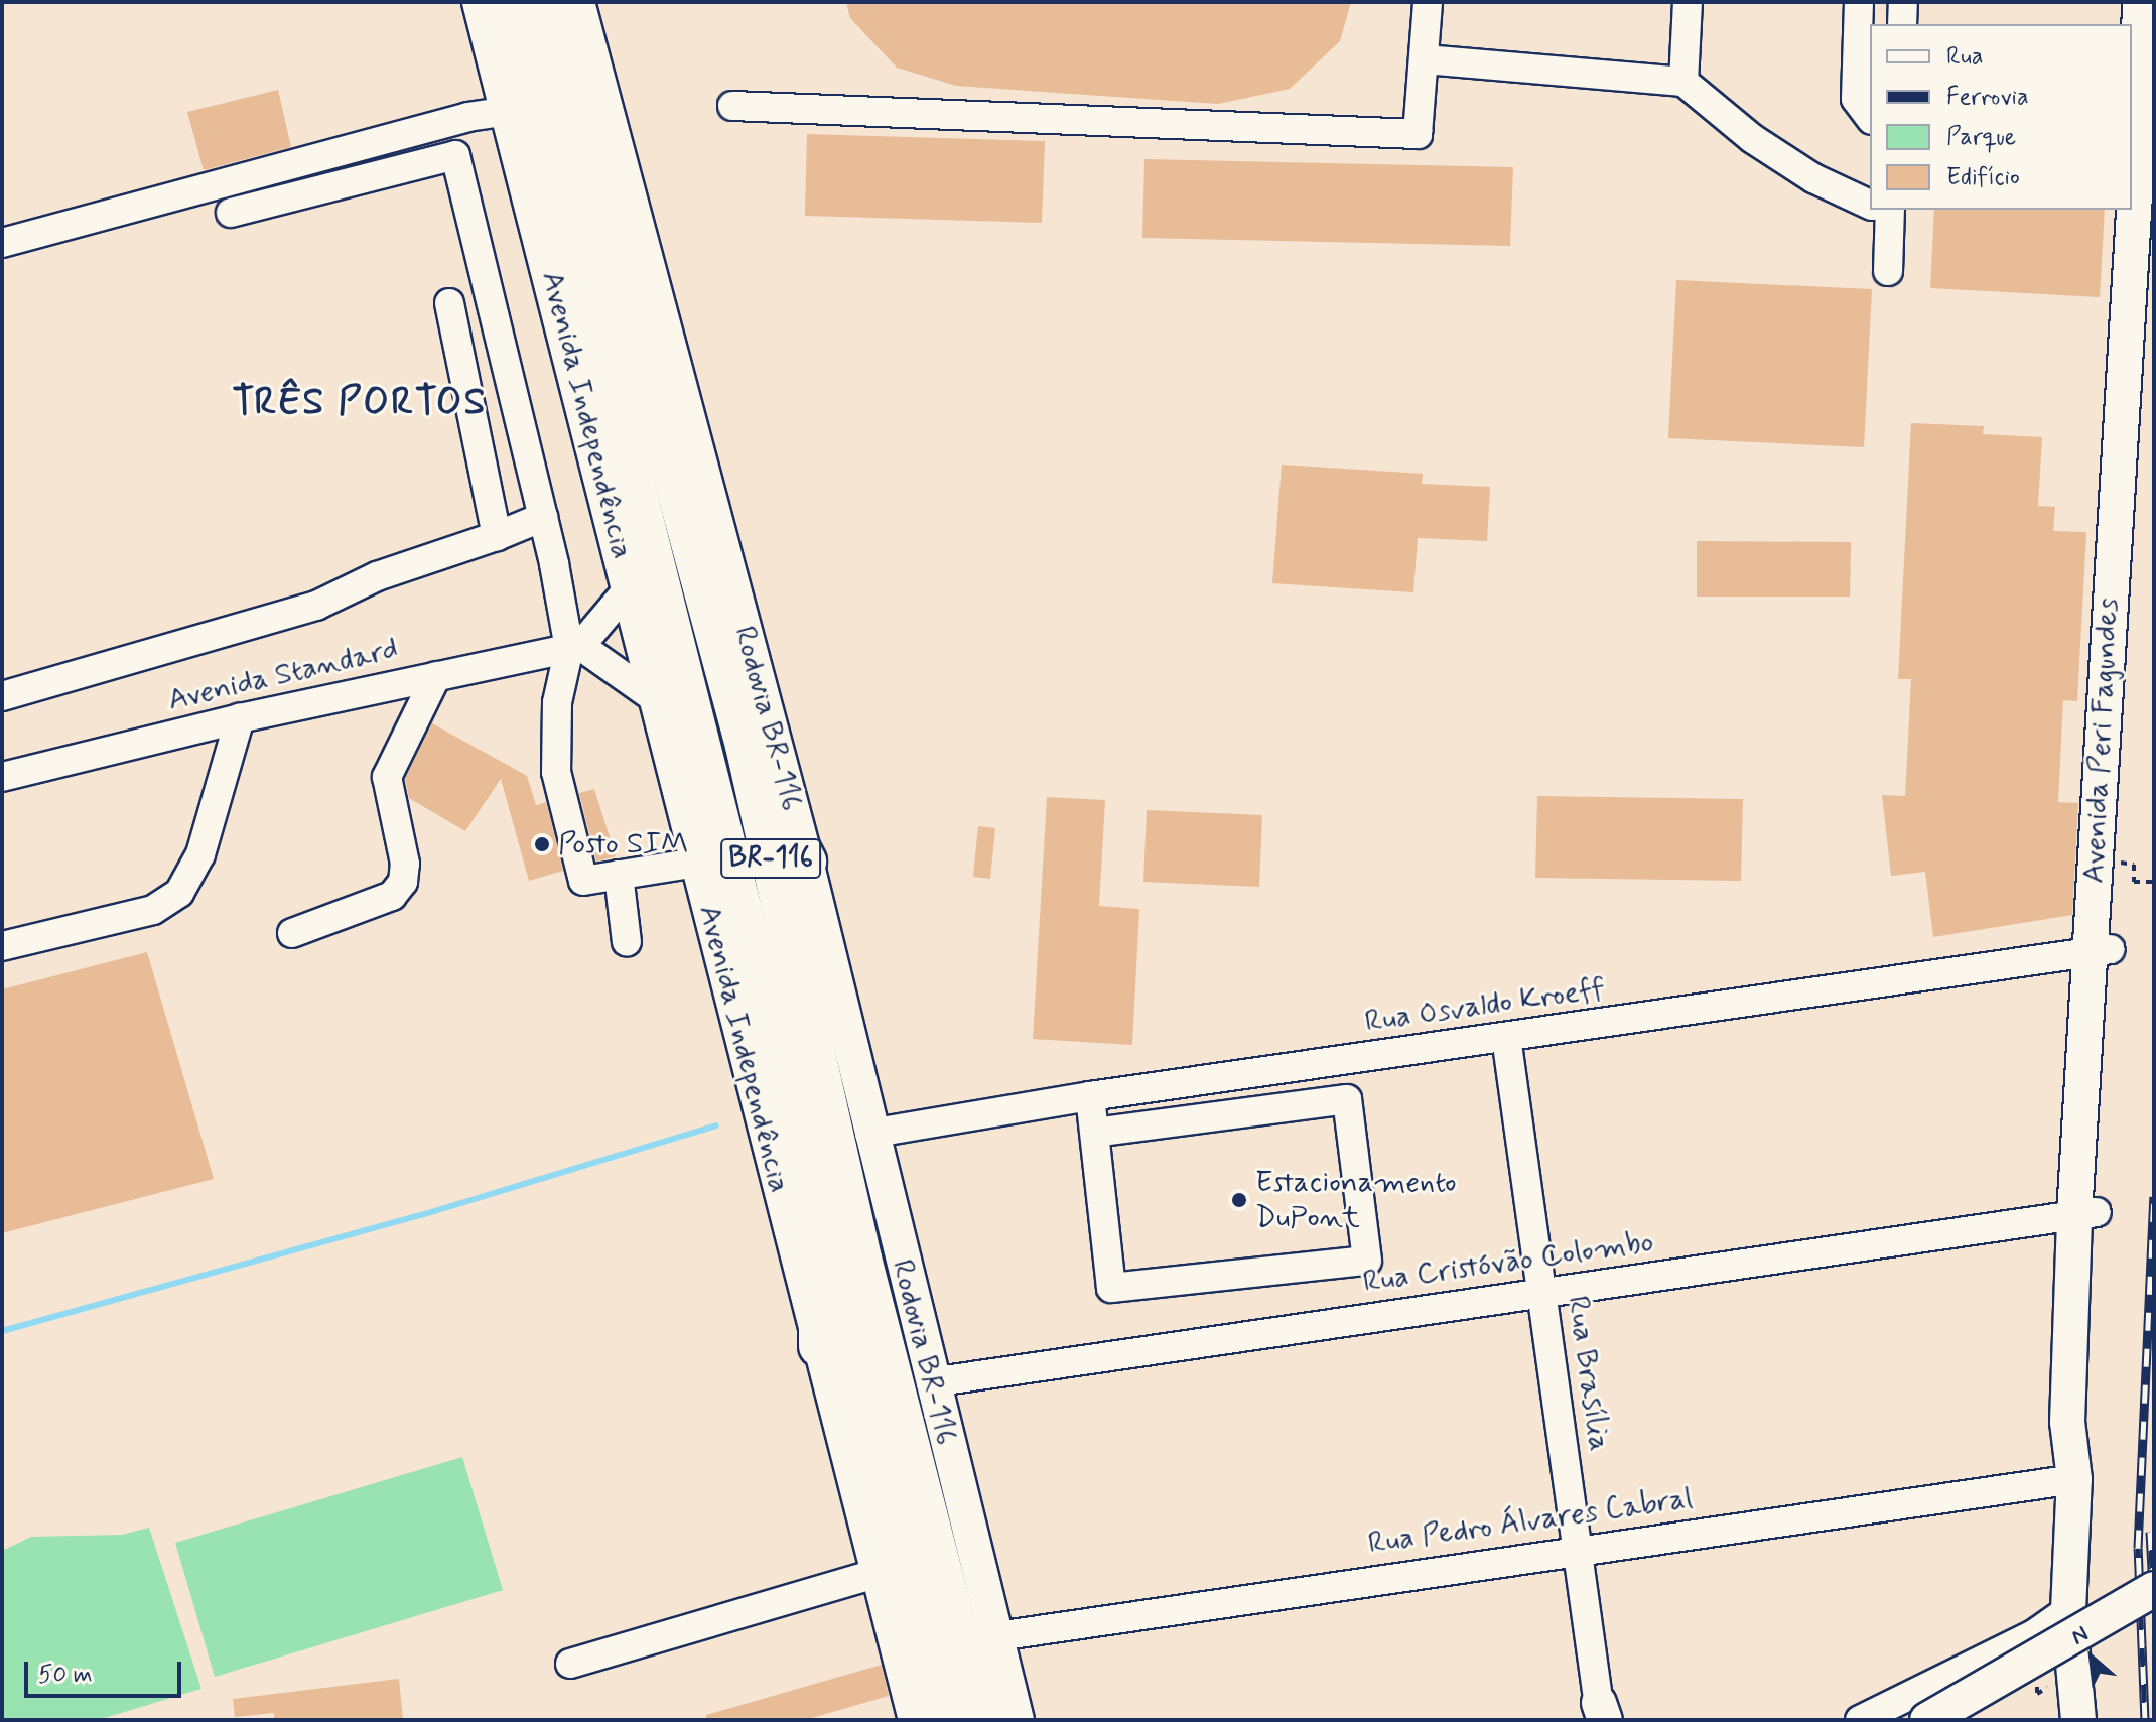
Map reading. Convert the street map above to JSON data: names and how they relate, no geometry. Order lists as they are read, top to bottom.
{
  "streets": {
    "highway": ["Rodovia BR-116", "BR-116"],
    "main road": ["Avenida Independência", "Avenida Peri Fagundes"],
    "street": [
      "Avenida Standard",
      "Rua Osvaldo Kroeff",
      "Rua Cristóvão Colombo",
      "Rua Brasília",
      "Rua Pedro Álvares Cabral"
    ]
  },
  "crossings": [
    ["Rodovia BR-116", "Rua Osvaldo Kroeff"],
    ["Rodovia BR-116", "Rua Cristóvão Colombo"],
    ["Rodovia BR-116", "Rua Pedro Álvares Cabral"],
    ["Avenida Peri Fagundes", "Rua Osvaldo Kroeff"],
    ["Avenida Peri Fagundes", "Rua Cristóvão Colombo"],
    ["Avenida Peri Fagundes", "Rua Pedro Álvares Cabral"],
    ["Rua Osvaldo Kroeff", "Rua Brasília"],
    ["Rua Cristóvão Colombo", "Rua Brasília"],
    ["Rua Brasília", "Rua Pedro Álvares Cabral"]
  ],
  "districts": ["TRÊS PORTOS"],
  "places": ["Posto SIM", "Estacionamento DuPont"],
  "legend": [
    "Rua",
    "Ferrovia",
    "Parque",
    "Edifício"
  ],
  "scale_bar": "50 m",
  "north": "top left"
}
